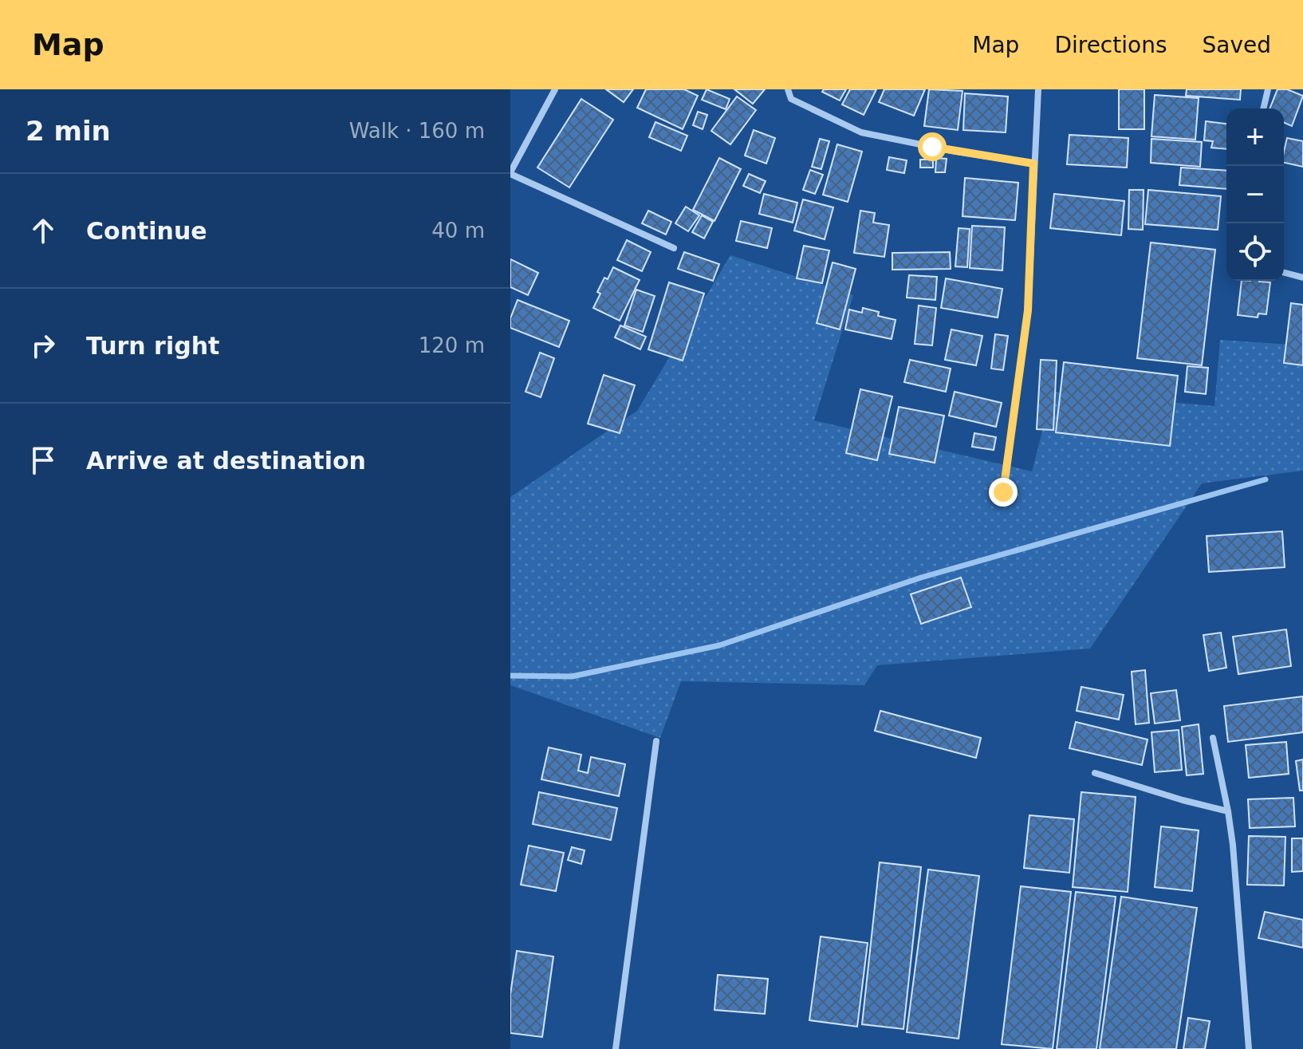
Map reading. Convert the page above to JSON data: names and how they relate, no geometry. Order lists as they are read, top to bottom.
{
  "page": {
    "header": "Map",
    "nav": ["Map", "Directions", "Saved"],
    "heading": ["2 min", "Walk · 160 m"],
    "map_buttons": ["+", "−"],
    "list": [
      ["Continue", "40 m"],
      ["Turn right", "120 m"],
      "Arrive at destination"
    ]
  }
}
